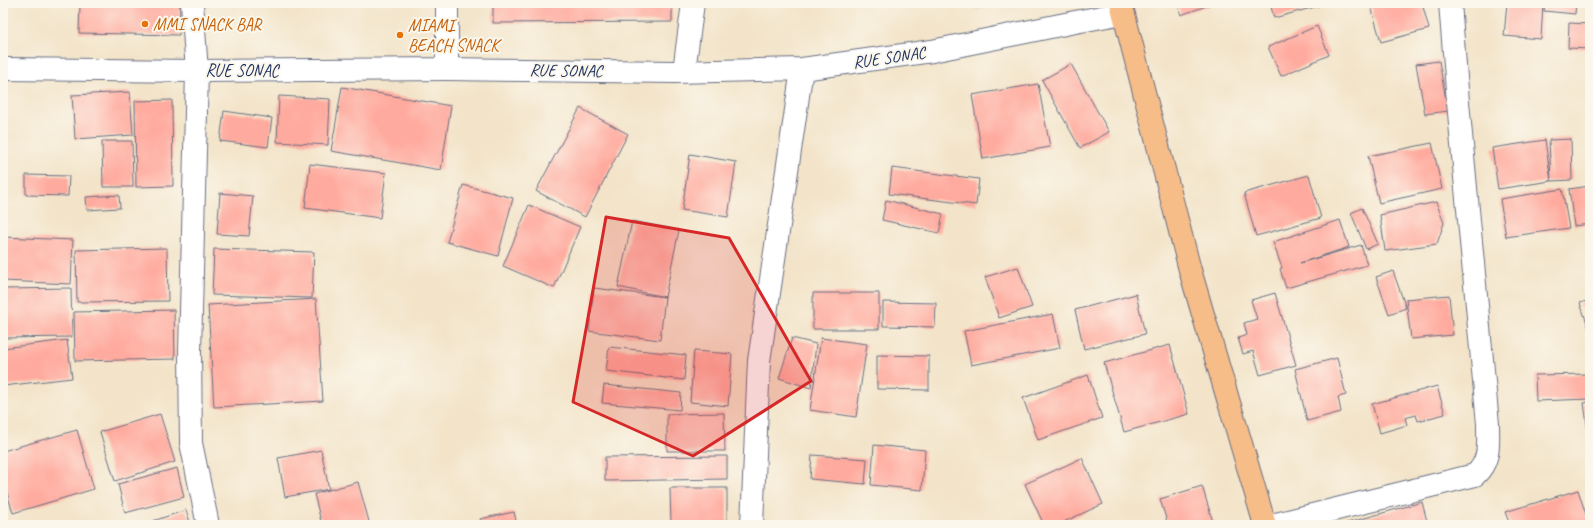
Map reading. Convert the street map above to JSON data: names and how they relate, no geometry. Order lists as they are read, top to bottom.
{
  "streets": {
    "street": ["RUE SONAC"]
  },
  "places": ["MMI SNACK BAR", "MIAMI BEACH SNACK"]
}
